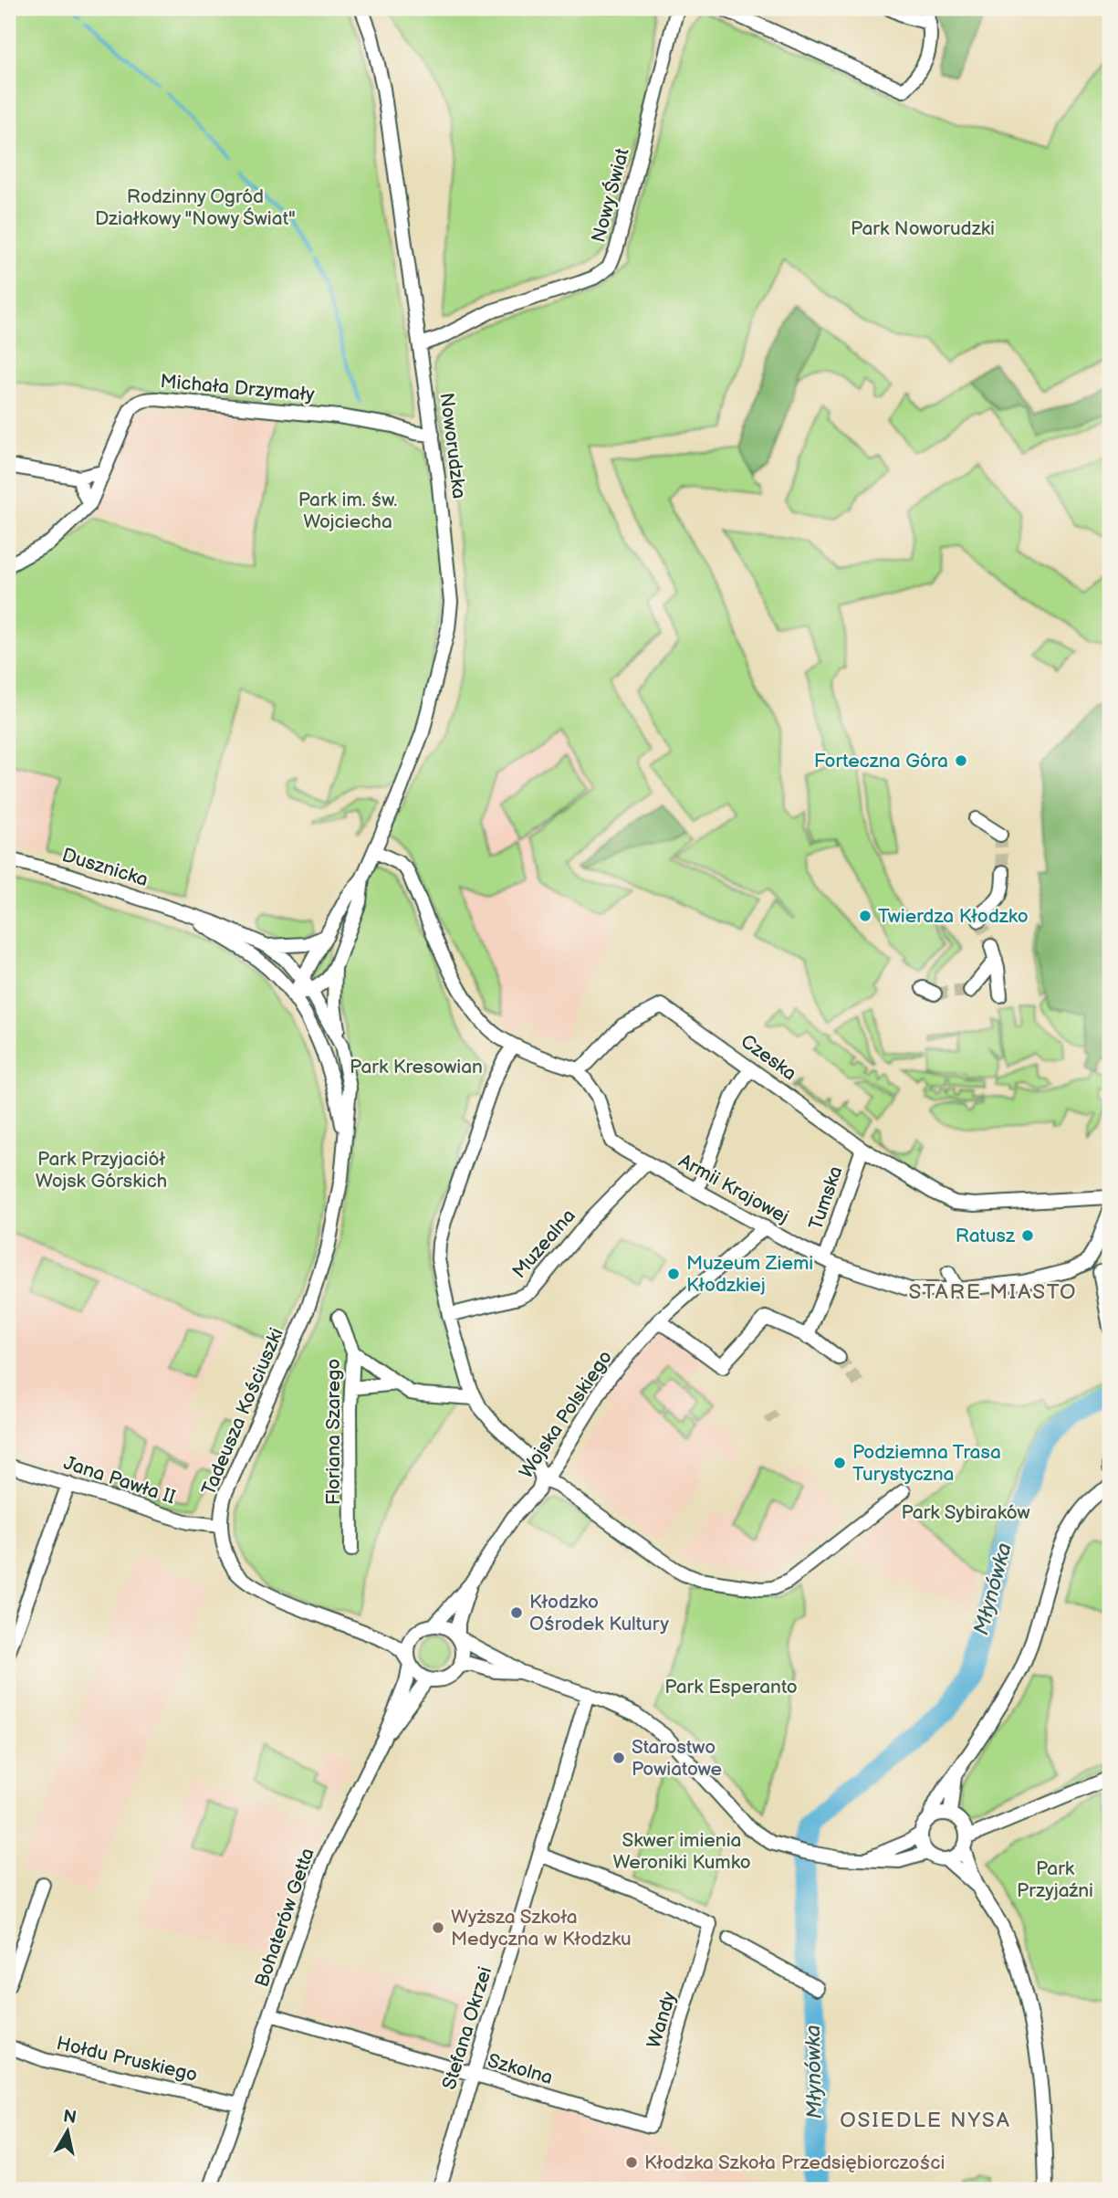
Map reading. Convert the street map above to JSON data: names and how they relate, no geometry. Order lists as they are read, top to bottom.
{
  "streets": {
    "street": [
      "Nowy Świat",
      "Michała Drzymały",
      "Noworudzka",
      "Dusznicka",
      "Czeska",
      "Armii Krajowej",
      "Tumska",
      "Muzealna",
      "Tadeusza Kościuszki",
      "Wojska Polskiego",
      "Floriana Szarego",
      "Jana Pawła II",
      "Bohaterów Getta",
      "Wandy",
      "Stefana Okrzei",
      "Hołdu Pruskiego",
      "Szkolna"
    ]
  },
  "crossings": [
    ["Nowy Świat", "Noworudzka"],
    ["Michała Drzymały", "Noworudzka"],
    ["Noworudzka", "Dusznicka"],
    ["Noworudzka", "Tadeusza Kościuszki"],
    ["Dusznicka", "Tadeusza Kościuszki"],
    ["Czeska", "Armii Krajowej"],
    ["Czeska", "Tumska"],
    ["Armii Krajowej", "Tumska"],
    ["Armii Krajowej", "Muzealna"],
    ["Armii Krajowej", "Wojska Polskiego"],
    ["Tadeusza Kościuszki", "Wojska Polskiego"],
    ["Tadeusza Kościuszki", "Jana Pawła II"],
    ["Tadeusza Kościuszki", "Bohaterów Getta"],
    ["Wojska Polskiego", "Bohaterów Getta"],
    ["Bohaterów Getta", "Hołdu Pruskiego"],
    ["Bohaterów Getta", "Szkolna"],
    ["Wandy", "Stefana Okrzei"],
    ["Wandy", "Szkolna"],
    ["Stefana Okrzei", "Szkolna"]
  ],
  "districts": ["STARE MIASTO", "OSIEDLE NYSA"],
  "water": ["Młynówka"],
  "parks": [
    "Rodzinny Ogród Działkowy \"Nowy Świat\"",
    "Park Noworudzki",
    "Park im. św. Wojciecha",
    "Park Kresowian",
    "Park Przyjaciół Wojsk Górskich",
    "Park Sybiraków",
    "Park Esperanto",
    "Skwer imienia Weroniki Kumko",
    "Park Przyjaźni"
  ],
  "places": [
    "Forteczna Góra",
    "Twierdza Kłodzko",
    "Ratusz",
    "Muzeum Ziemi Kłodzkiej",
    "Podziemna Trasa Turystyczna",
    "Kłodzko Ośrodek Kultury",
    "Starostwo Powiatowe",
    "Wyższa Szkoła Medyczna w Kłodzku",
    "Kłodzka Szkoła Przedsiębiorczości"
  ],
  "north": "top"
}
